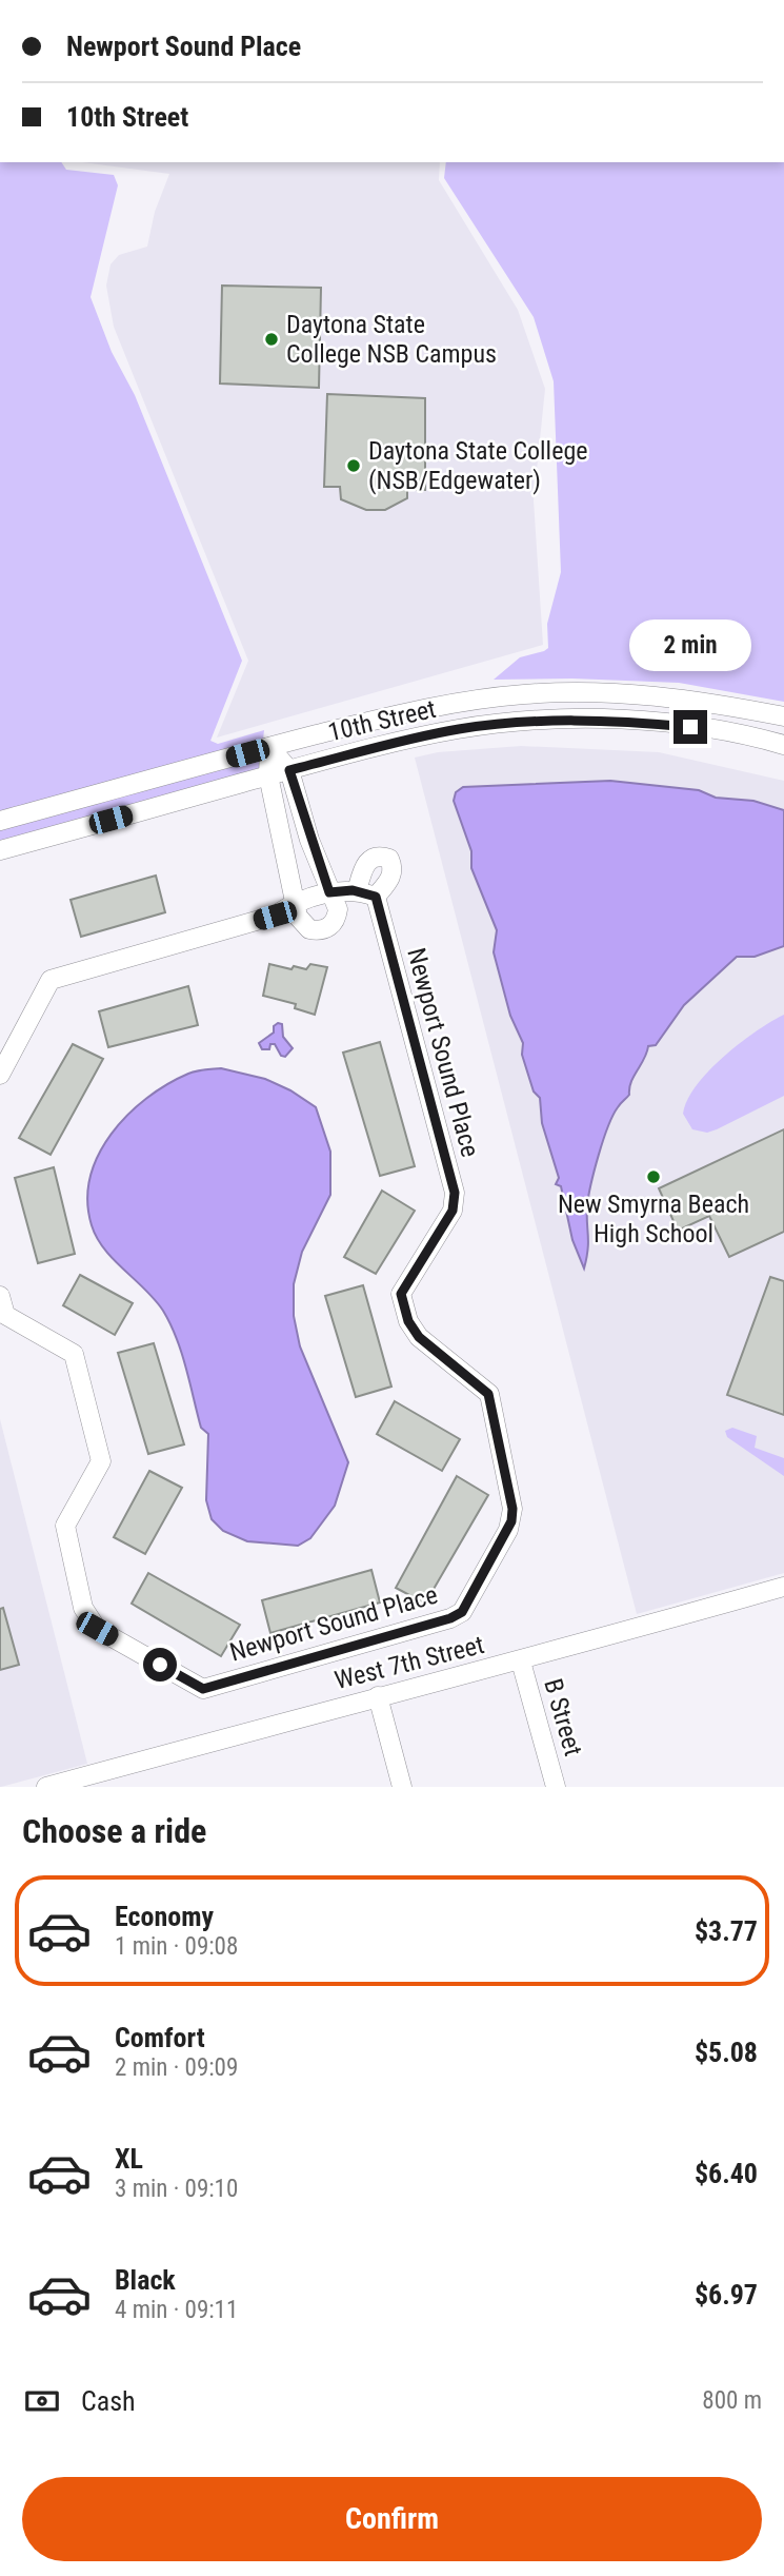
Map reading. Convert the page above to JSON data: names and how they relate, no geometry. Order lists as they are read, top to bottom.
{
  "streets": {
    "street": [
      "10th Street",
      "Newport Sound Place",
      "West 7th Street",
      "B Street"
    ]
  },
  "crossings": [
    ["West 7th Street", "B Street"]
  ],
  "places": ["Daytona State College NSB Campus", "Daytona State College (NSB/Edgewater)", "New Smyrna Beach High School"],
  "page": {
    "banner": ["Newport Sound Place", "10th Street"],
    "bubble": "2 min",
    "heading": "Choose a ride",
    "list": [
      {
        "name": "Economy",
        "note": "1 min · 09:08",
        "value": "$3.77"
      },
      {
        "name": "Comfort",
        "note": "2 min · 09:09",
        "value": "$5.08"
      },
      {
        "name": "XL",
        "note": "3 min · 09:10",
        "value": "$6.40"
      },
      {
        "name": "Black",
        "note": "4 min · 09:11",
        "value": "$6.97"
      }
    ],
    "pay": ["Cash", "800 m"],
    "buttons": "Confirm"
  }
}
